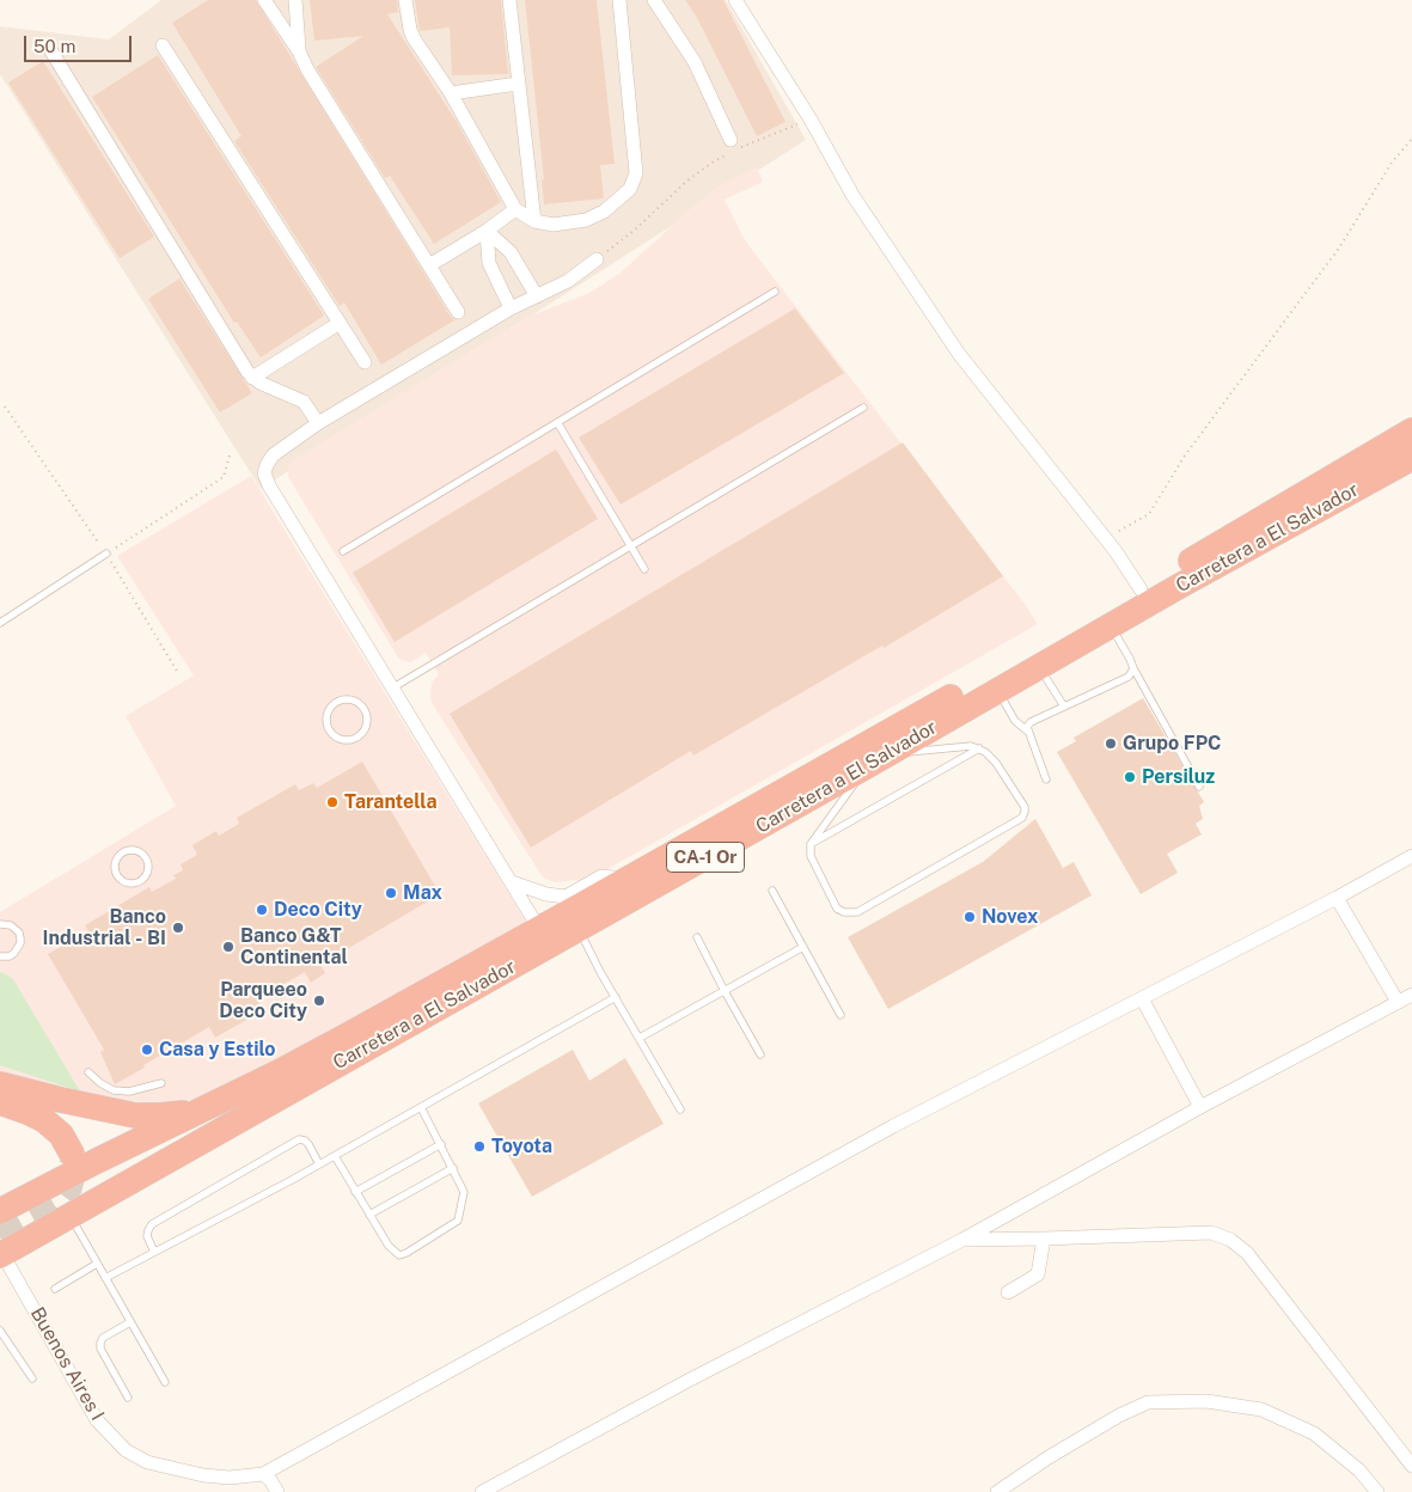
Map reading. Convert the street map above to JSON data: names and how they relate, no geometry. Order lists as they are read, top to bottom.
{
  "streets": {
    "highway": ["Carretera a El Salvador", "CA-1 Or"],
    "street": ["Buenos Aires I"]
  },
  "crossings": [
    ["Carretera a El Salvador", "Buenos Aires I"]
  ],
  "places": [
    "Grupo FPC",
    "Persiluz",
    "Tarantella",
    "Max",
    "Deco City",
    "Novex",
    "Banco Industrial - BI",
    "Banco G&T Continental",
    "Parqueeo Deco City",
    "Casa y Estilo",
    "Toyota"
  ],
  "scale_bar": "50 m"
}
